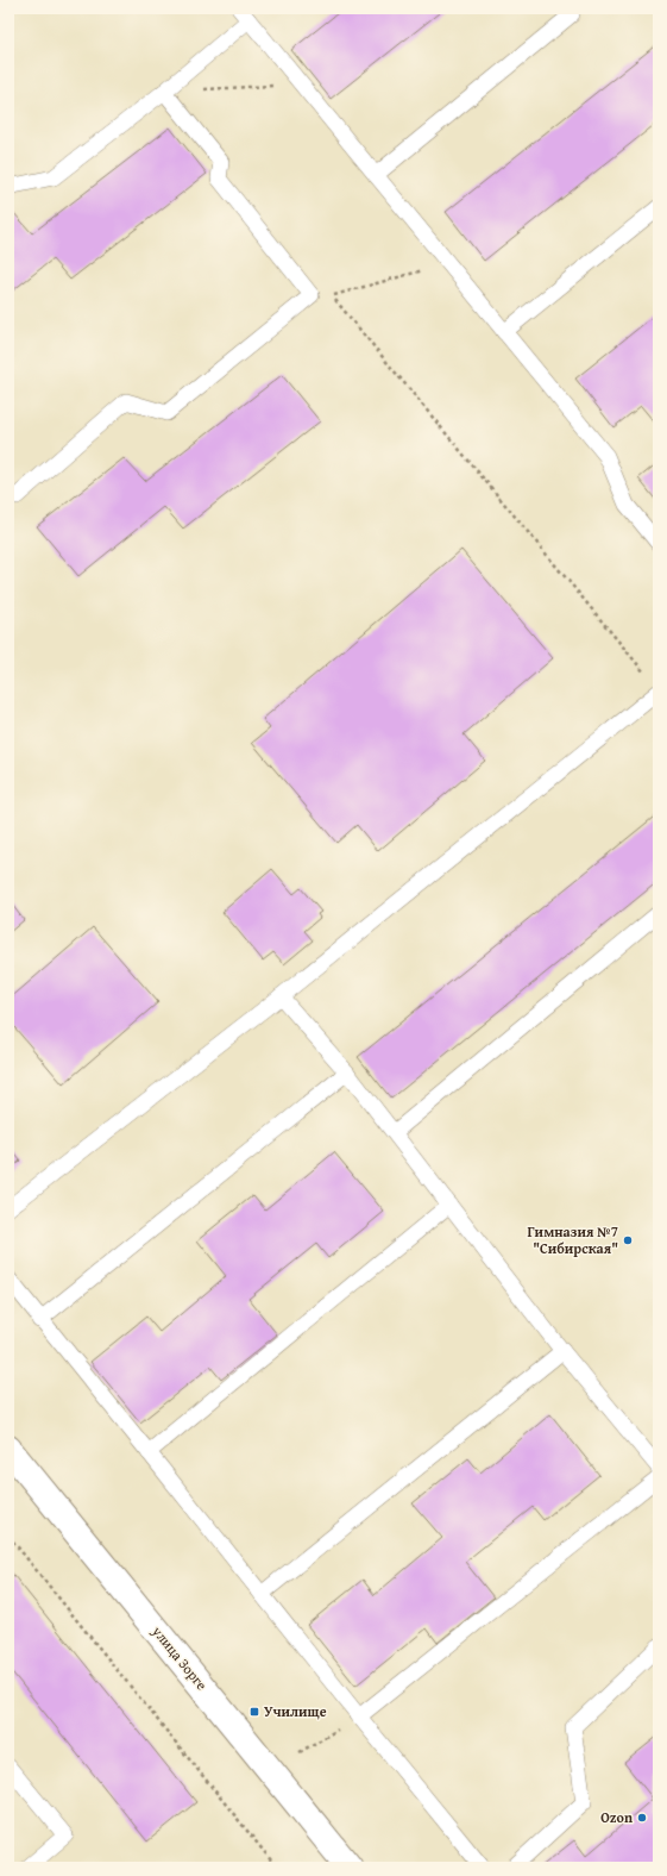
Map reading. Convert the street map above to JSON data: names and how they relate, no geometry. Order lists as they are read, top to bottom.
{
  "streets": {
    "street": ["улица Зорге"]
  },
  "places": {
    "other": ["Гимназия №7 \"Сибирская\"", "Ozon"],
    "transit": ["Училище"]
  }
}
